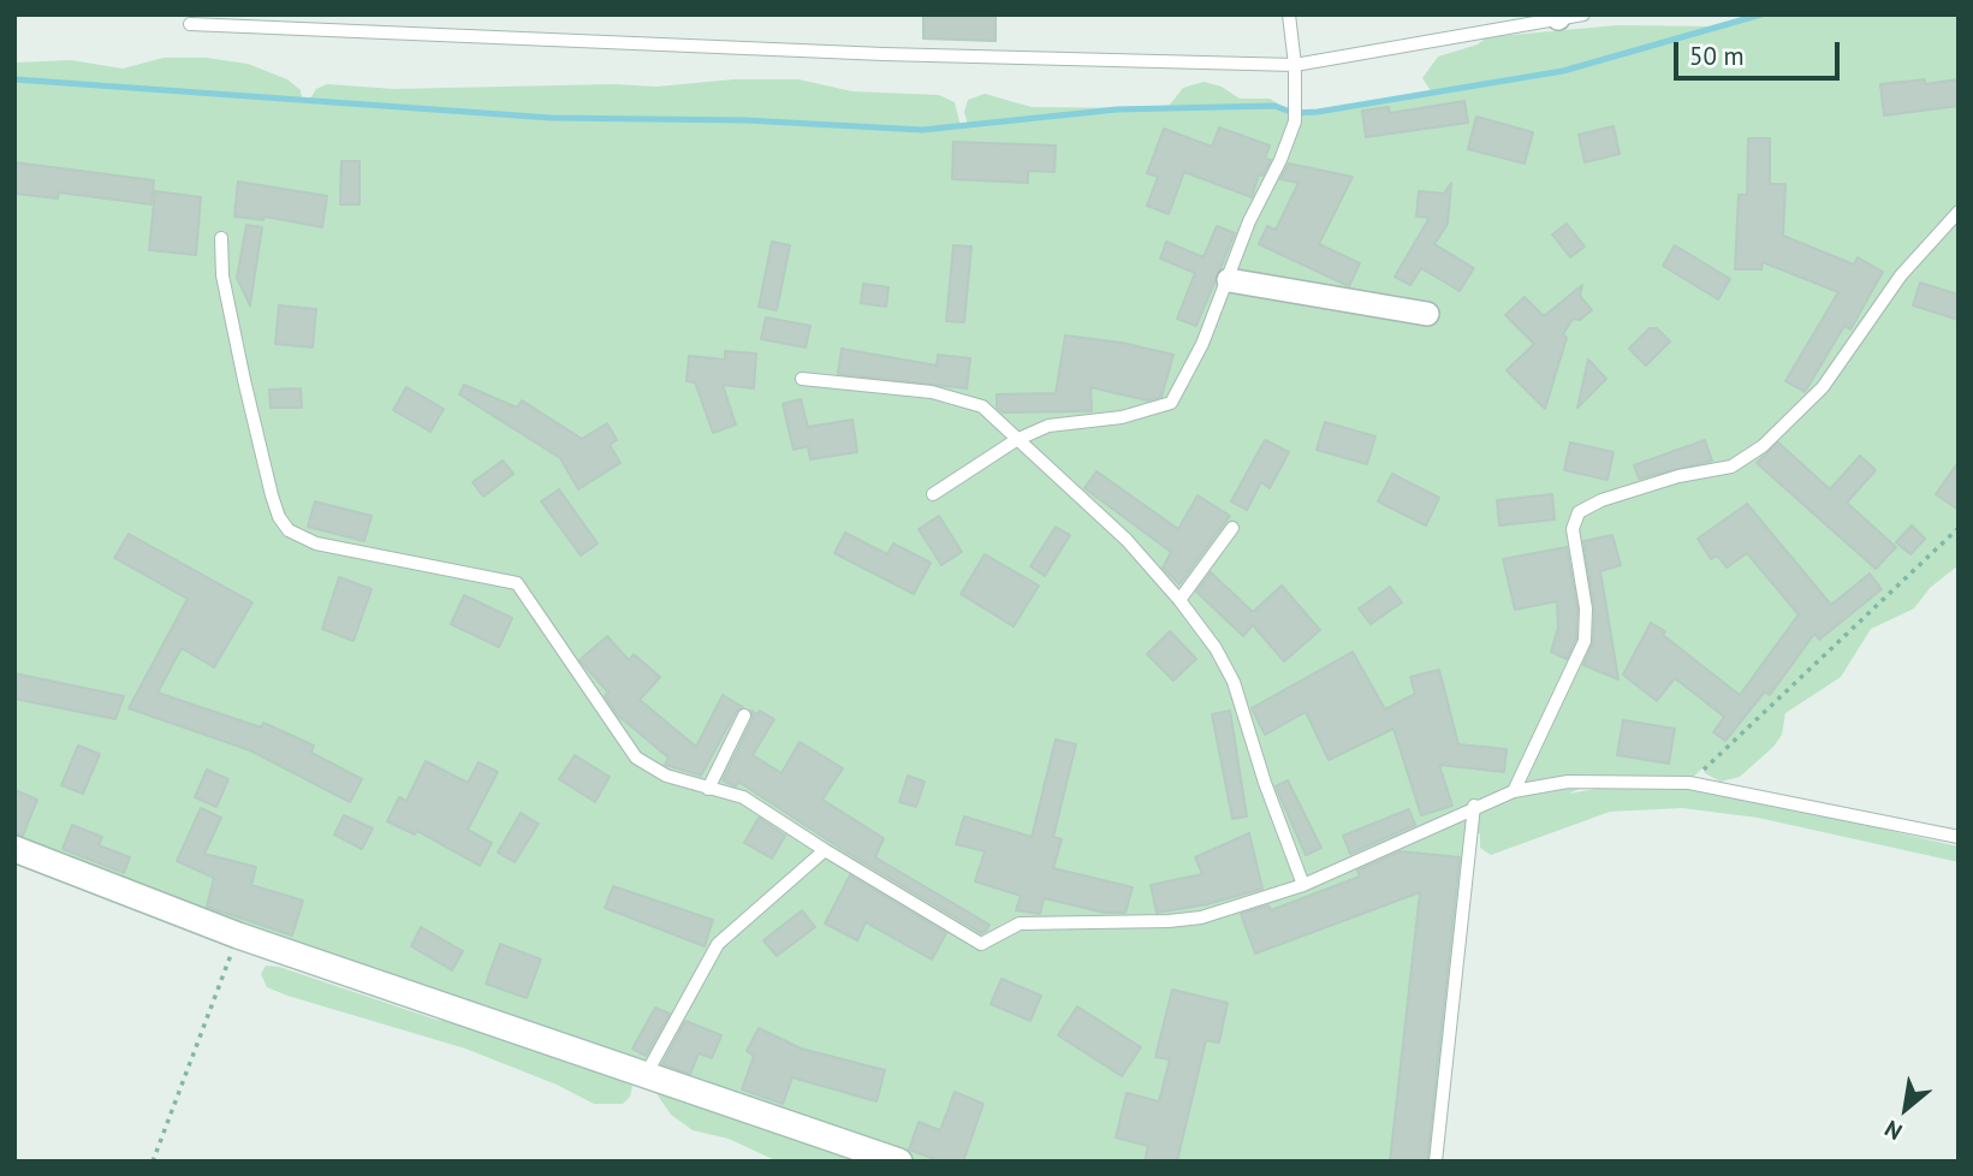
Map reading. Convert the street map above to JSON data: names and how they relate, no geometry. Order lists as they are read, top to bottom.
{
  "scale_bar": "50 m",
  "north": "bottom left"
}
